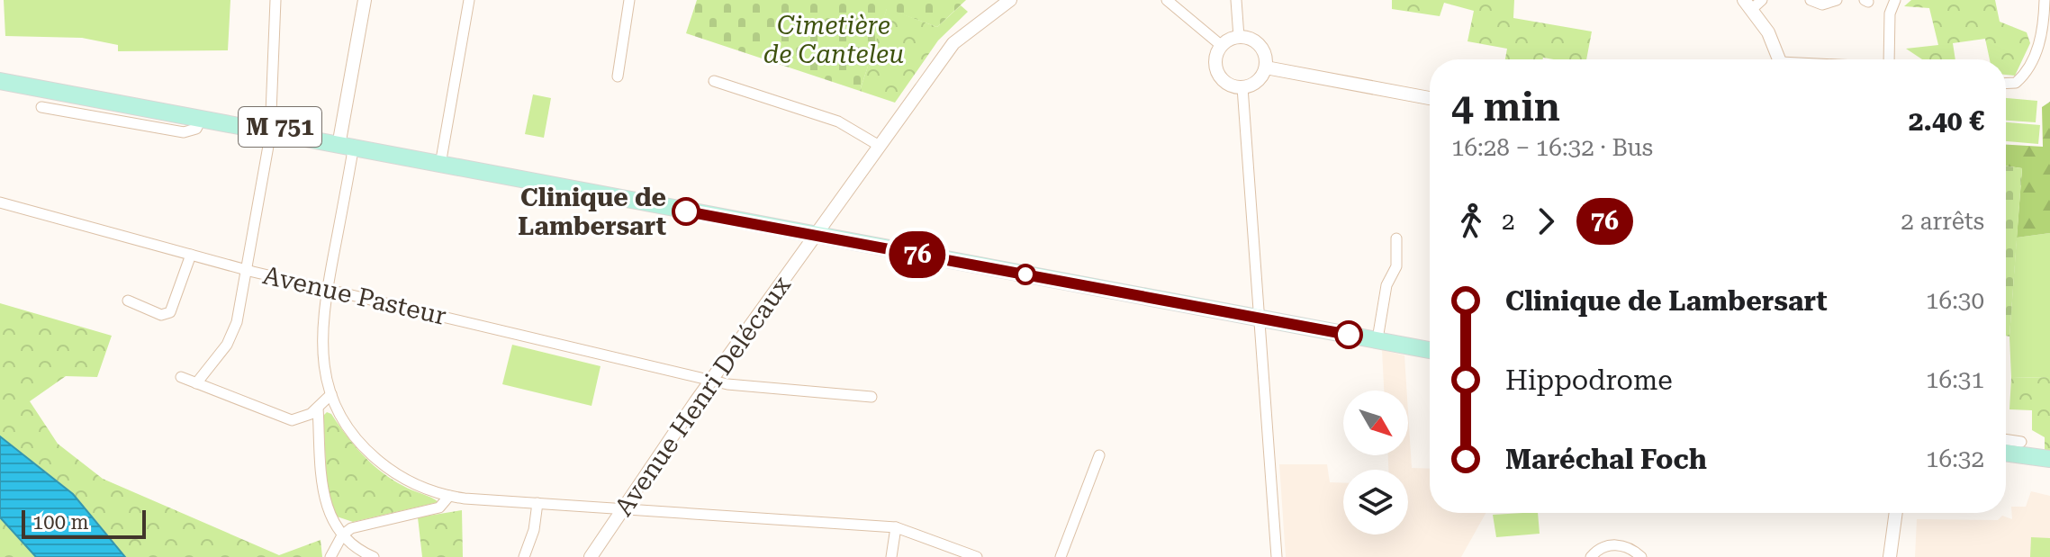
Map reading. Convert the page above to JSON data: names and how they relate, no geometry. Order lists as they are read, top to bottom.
{
  "streets": {
    "main road": ["M 751"],
    "street": ["Avenue Pasteur", "Avenue Henri Delécaux"]
  },
  "crossings": [
    ["M 751", "Avenue Henri Delécaux"],
    ["Avenue Pasteur", "Avenue Henri Delécaux"]
  ],
  "parks": ["Cimetière de Canteleu"],
  "places": ["Clinique de Lambersart"],
  "lines": ["bus line 76"],
  "scale_bar": "100 m",
  "north": "bottom right",
  "page": {
    "on_map": "76",
    "heading": ["4 min", "16:28 – 16:32 · Bus", "2.40 €"],
    "legs": ["2", "76", "2 arrêts"],
    "list": [
      {
        "name": "Clinique de Lambersart",
        "value": "16:30"
      },
      {
        "name": "Hippodrome",
        "value": "16:31"
      },
      {
        "name": "Maréchal Foch",
        "value": "16:32"
      }
    ],
    "scale": "100 m"
  }
}
